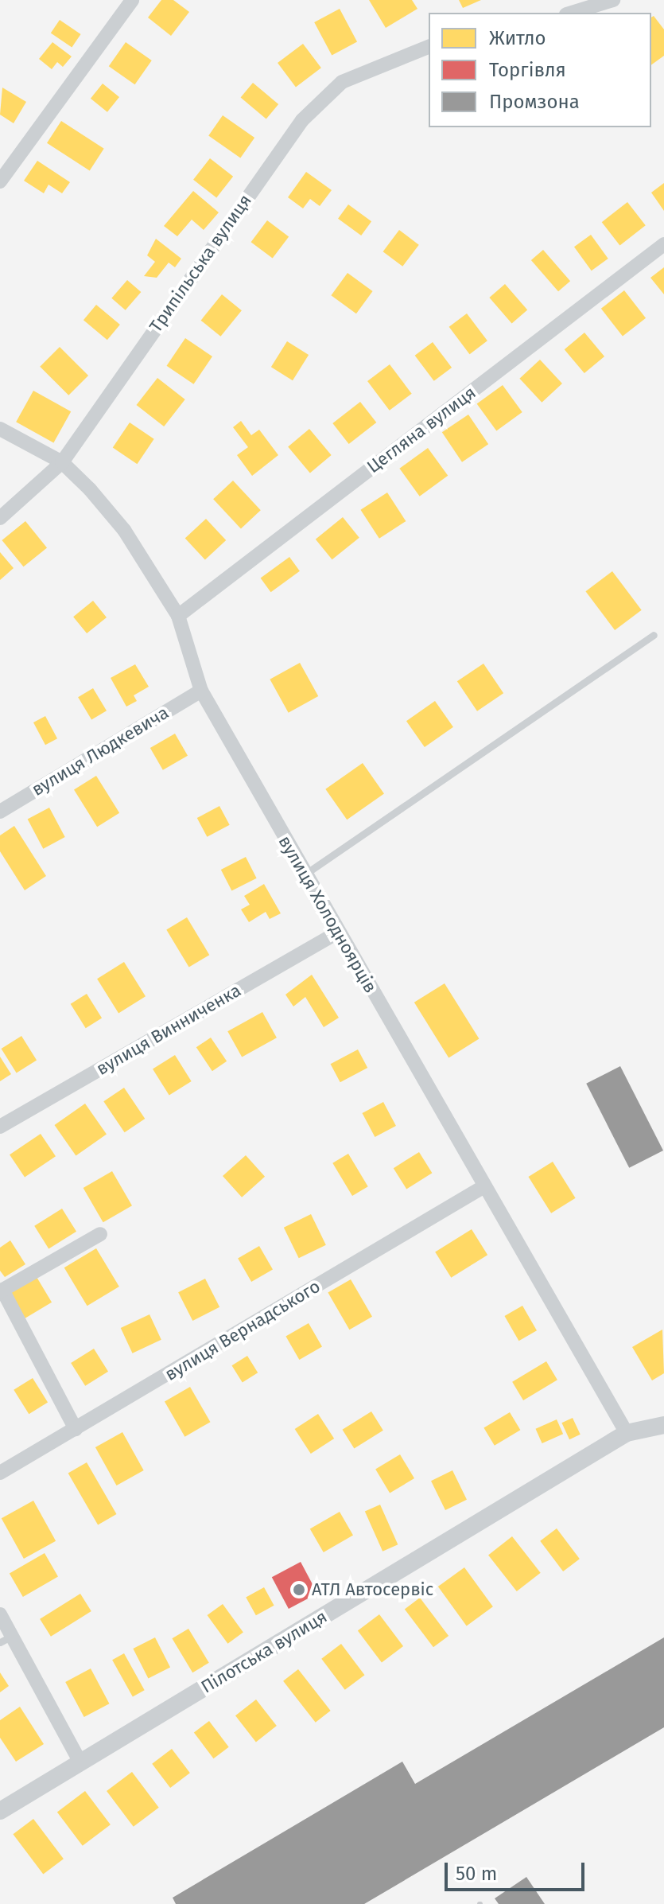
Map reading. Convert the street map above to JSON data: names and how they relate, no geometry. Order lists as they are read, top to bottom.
{
  "streets": {
    "street": [
      "Трипільська вулиця",
      "Цегляна вулиця",
      "вулиця Людкевича",
      "вулиця Холодноярців",
      "вулиця Винниченка",
      "вулиця Вернадського",
      "Пілотська вулиця"
    ]
  },
  "crossings": [
    ["Трипільська вулиця", "вулиця Холодноярців"],
    ["Цегляна вулиця", "вулиця Холодноярців"],
    ["вулиця Людкевича", "вулиця Холодноярців"],
    ["вулиця Холодноярців", "вулиця Винниченка"],
    ["вулиця Холодноярців", "вулиця Вернадського"],
    ["вулиця Холодноярців", "Пілотська вулиця"]
  ],
  "places": ["АТЛ Автосервіс"],
  "legend": ["Житло", "Торгівля", "Промзона"],
  "scale_bar": "50 m"
}
